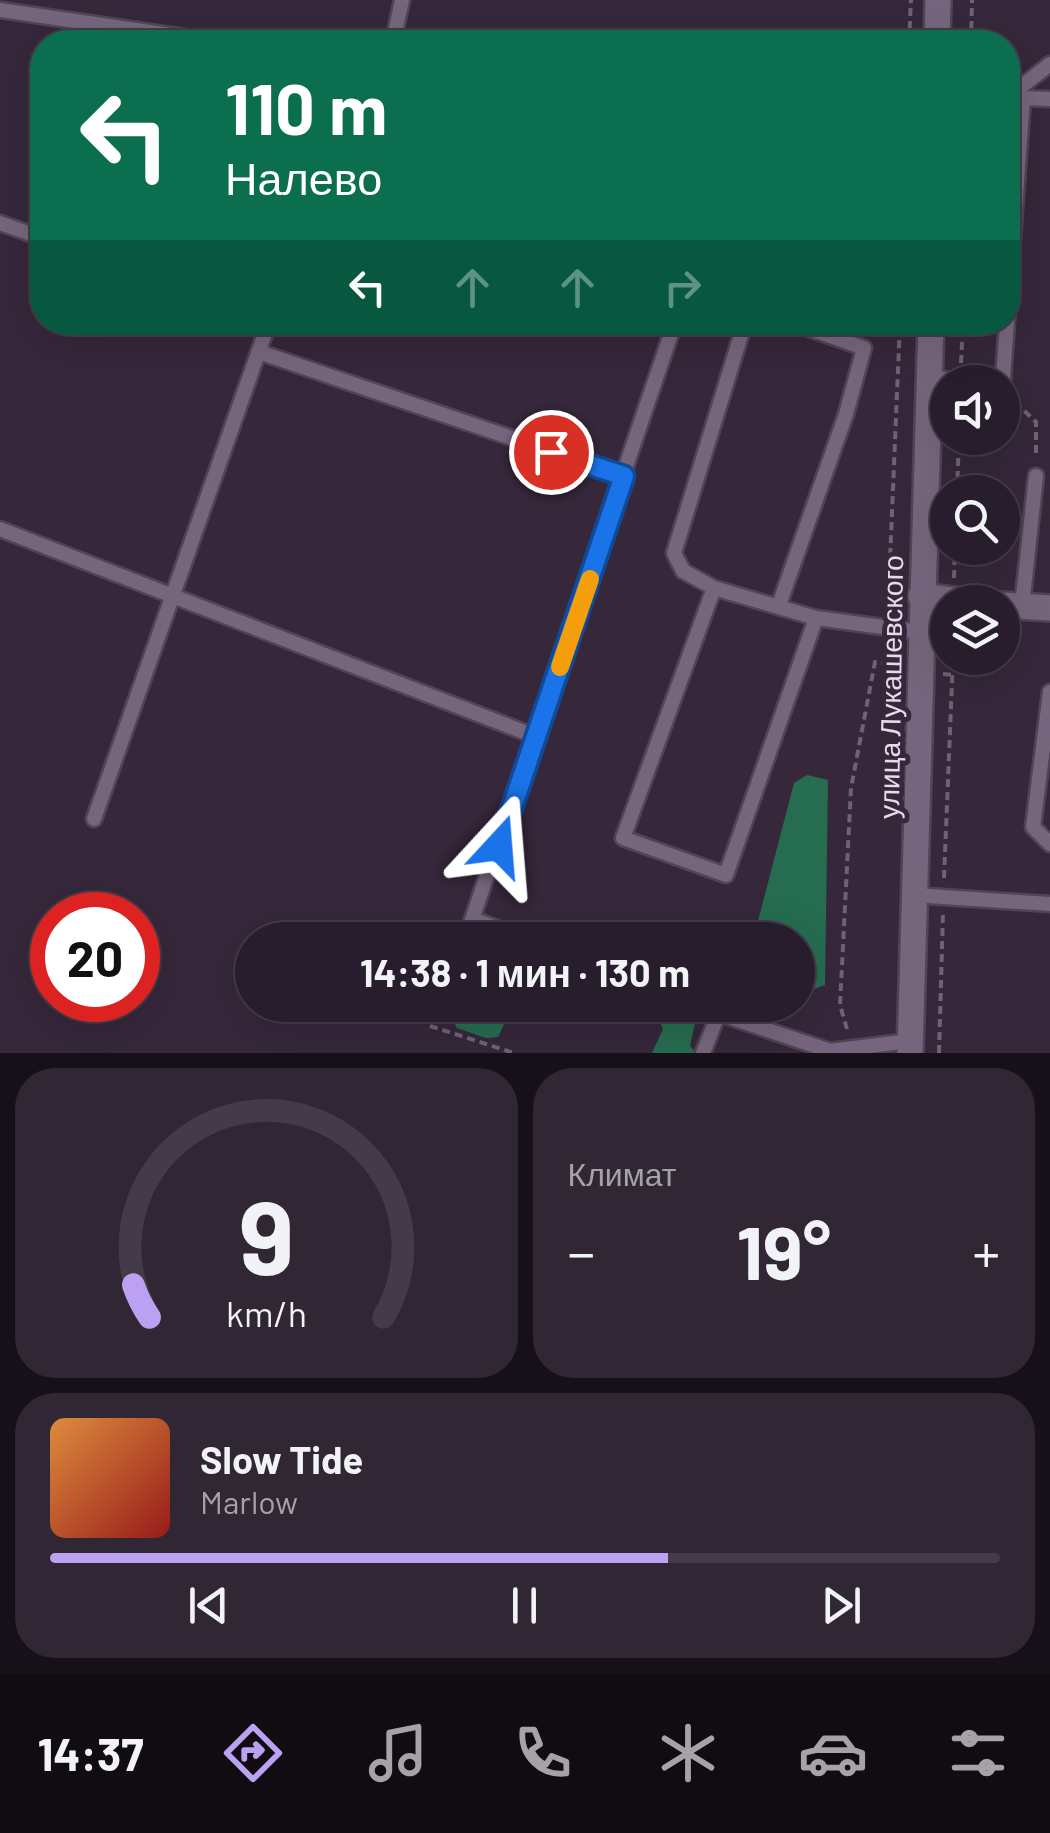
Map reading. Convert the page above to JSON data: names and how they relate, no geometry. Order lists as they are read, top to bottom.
{
  "streets": {
    "main road": ["улица Лукашевского"]
  },
  "page": {
    "turn": ["110 m", "Налево"],
    "limit": "20",
    "trip": "14:38 · 1 мин · 130 m",
    "tile": "Климат",
    "heat": ["−", "19°", "+"],
    "song": ["Slow Tide", "Marlow"],
    "tabs": "14:37",
    "gauge": ["9", "km/h"]
  }
}
